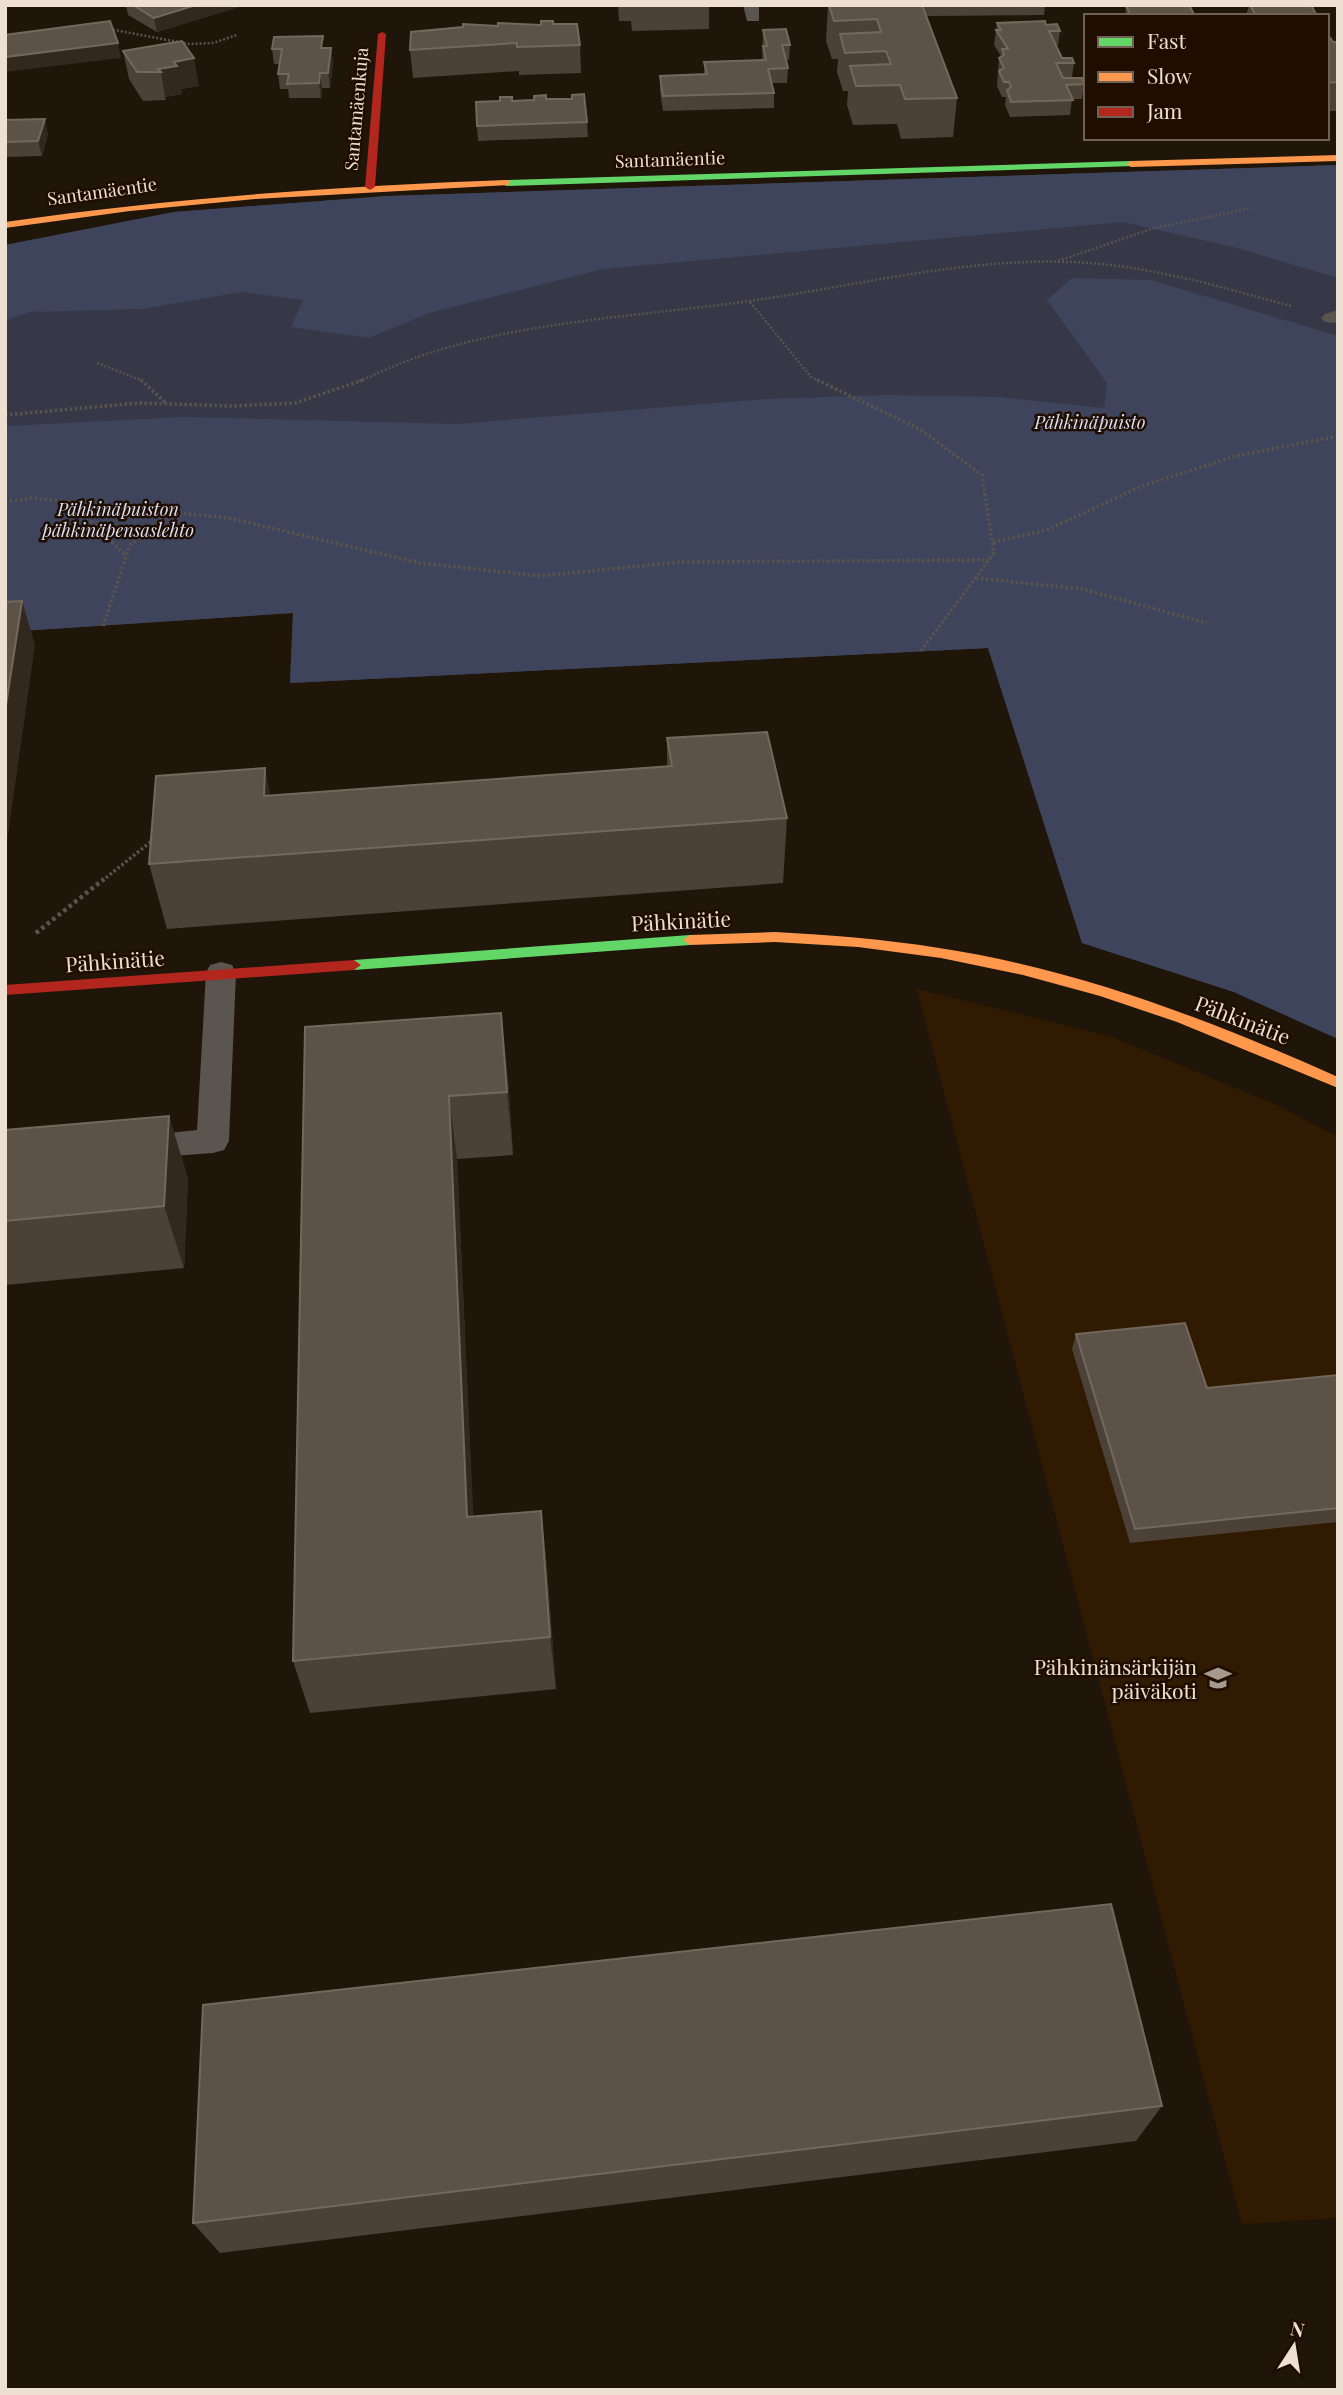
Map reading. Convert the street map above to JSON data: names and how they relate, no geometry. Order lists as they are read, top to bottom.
{
  "streets": {
    "street": ["Santamäenkuja", "Santamäentie", "Pähkinätie"]
  },
  "crossings": [
    ["Santamäenkuja", "Santamäentie"]
  ],
  "parks": ["Pähkinäpuisto", "Pähkinäpuiston pähkinäpensaslehto"],
  "places": {
    "school or university": ["Pähkinänsärkijän päiväkoti"]
  },
  "legend": ["Fast", "Slow", "Jam"],
  "north": "top"
}
